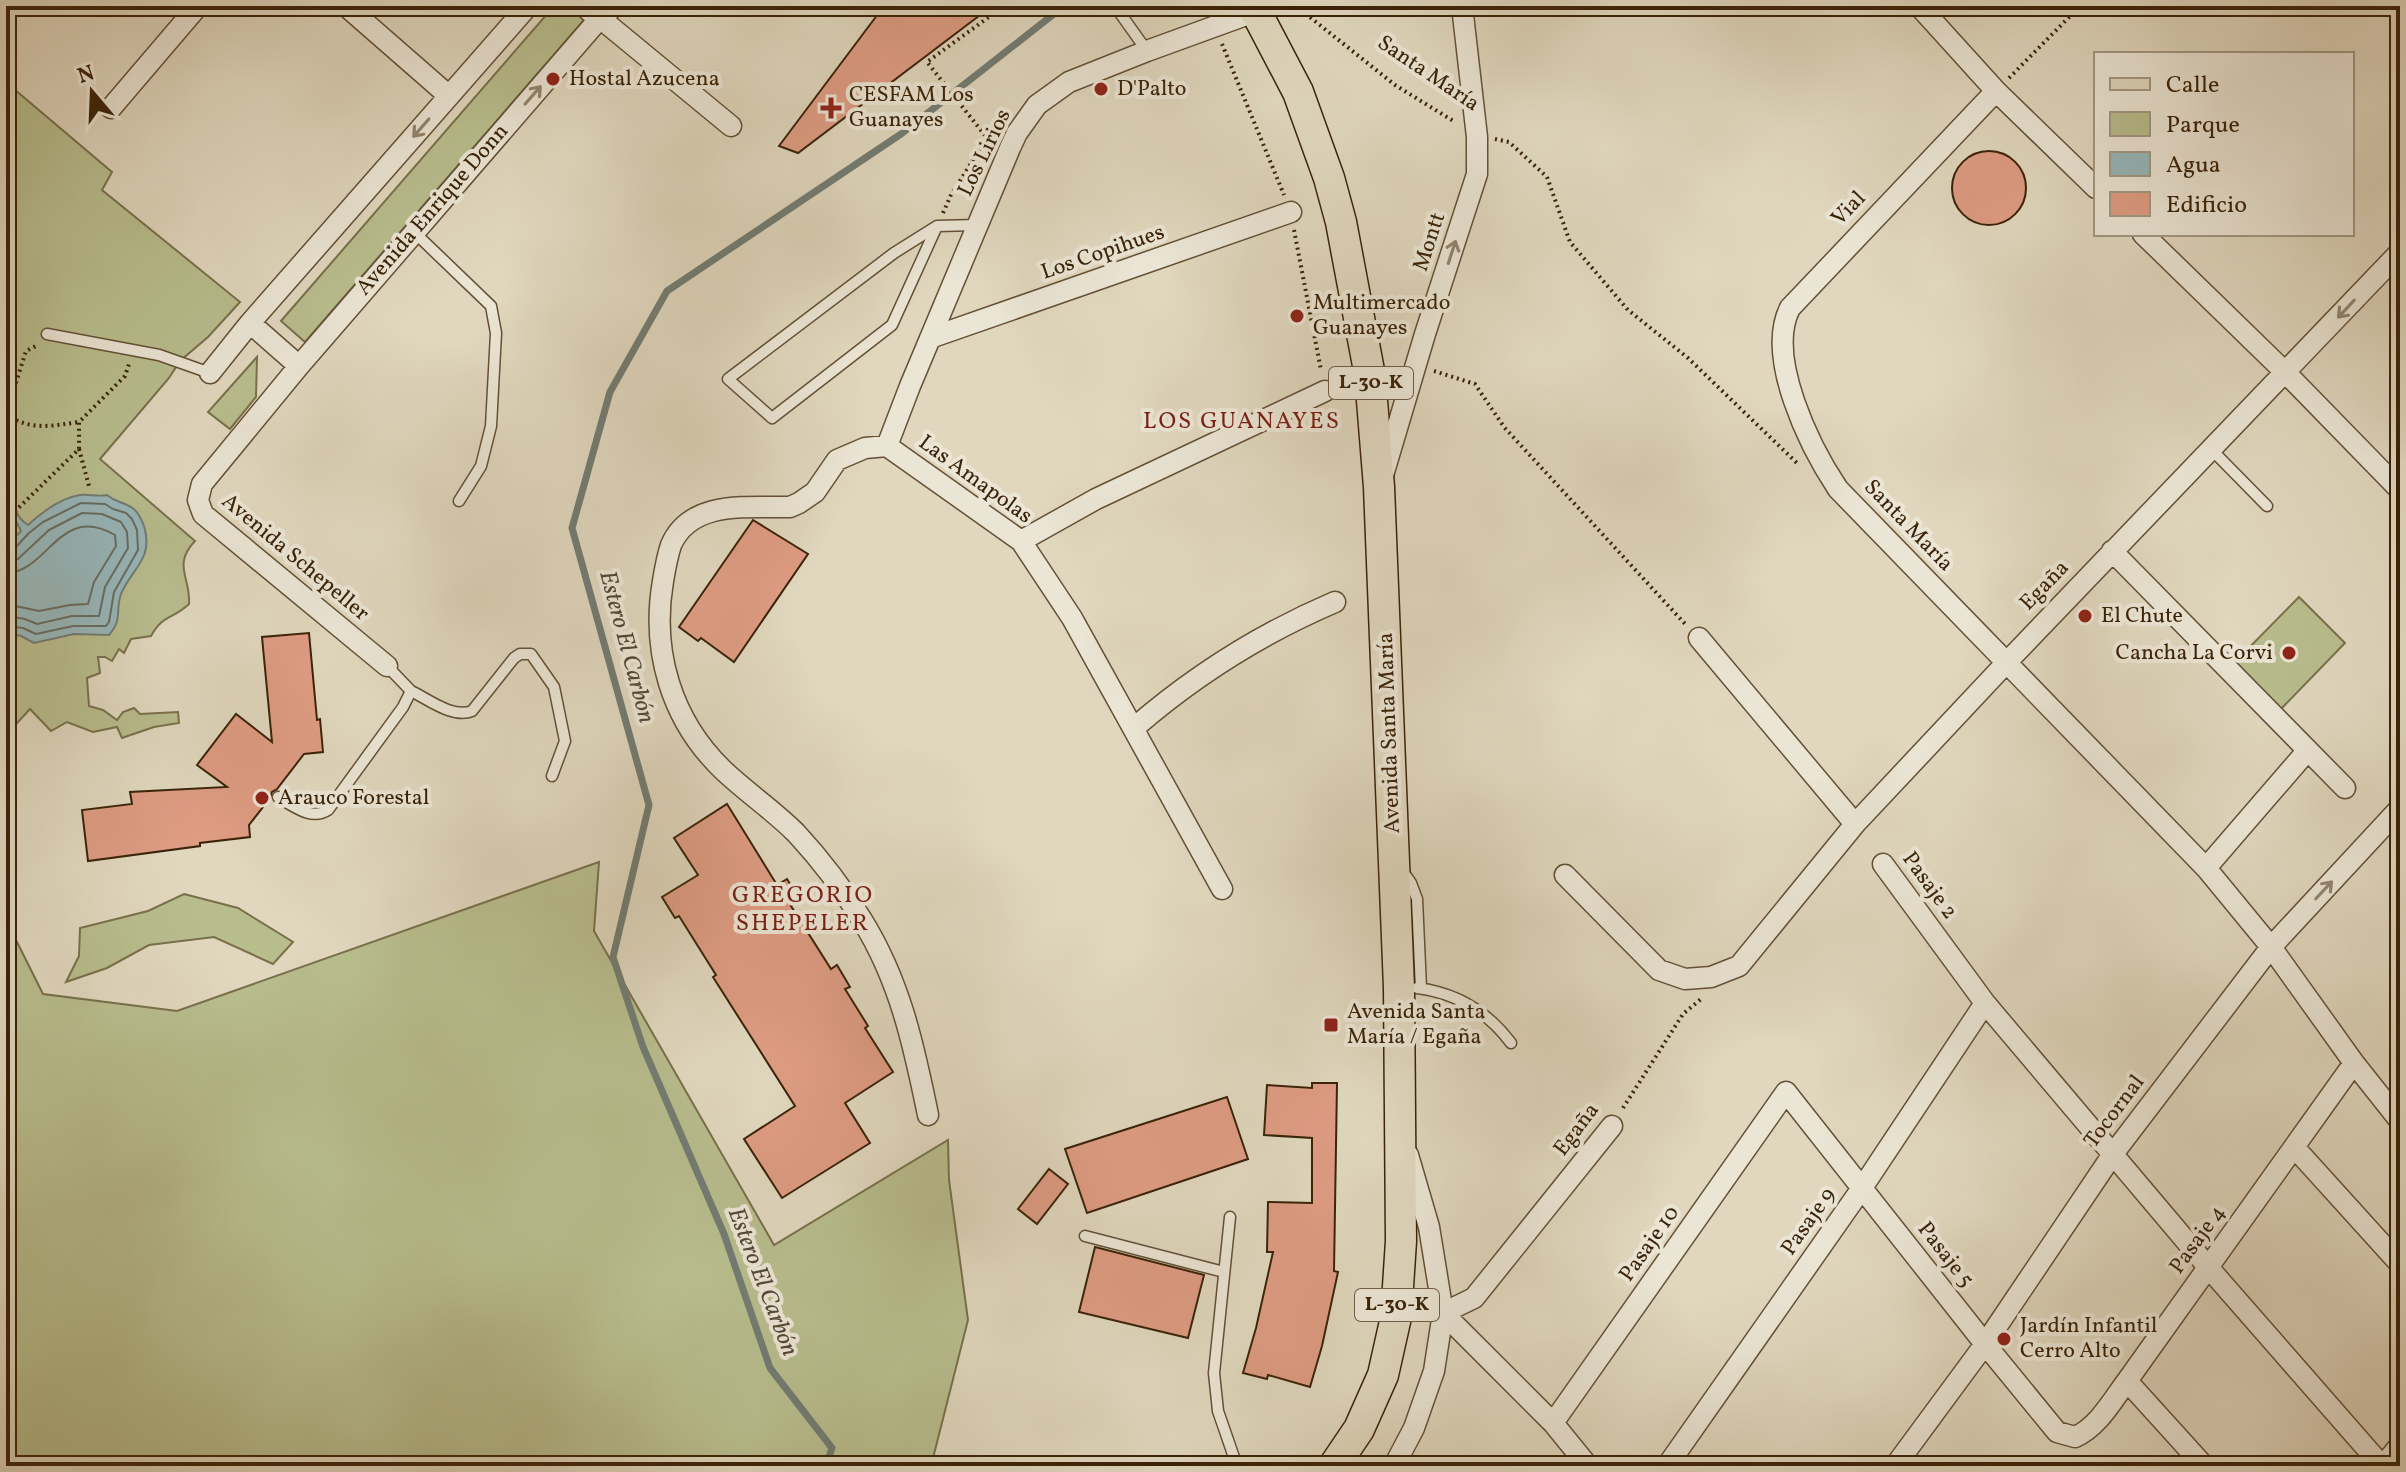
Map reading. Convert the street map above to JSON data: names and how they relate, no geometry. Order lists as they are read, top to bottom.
{
  "streets": {
    "main road": ["L-30-K", "Avenida Santa María"],
    "street": [
      "Santa María",
      "Los Lirios",
      "Vial",
      "Avenida Enrique Donn",
      "Montt",
      "Los Copihues",
      "Las Amapolas",
      "Avenida Schepeller",
      "Egaña",
      "Pasaje 2",
      "Tocornal",
      "Pasaje 9",
      "Pasaje 4",
      "Pasaje 10",
      "Pasaje 5"
    ]
  },
  "crossings": [
    ["Santa María", "Vial"],
    ["Santa María", "Montt"],
    ["Santa María", "Egaña"],
    ["Santa María", "Tocornal"],
    ["Santa María", "Pasaje 4"],
    ["Los Lirios", "Los Copihues"],
    ["Los Lirios", "Las Amapolas"],
    ["Los Lirios", "Avenida Santa María"],
    ["Avenida Enrique Donn", "Avenida Schepeller"],
    ["Montt", "Avenida Santa María"],
    ["Pasaje 2", "Tocornal"],
    ["Pasaje 2", "Pasaje 9"],
    ["Pasaje 2", "Pasaje 4"],
    ["Tocornal", "Pasaje 5"],
    ["Pasaje 9", "Pasaje 5"],
    ["Pasaje 4", "Pasaje 5"],
    ["Pasaje 10", "Pasaje 5"]
  ],
  "one_way": ["Montt"],
  "districts": ["LOS GUANAYES", "GREGORIO SHEPELER"],
  "water": ["Estero El Carbón"],
  "places": {
    "other": [
      "Hostal Azucena",
      "D'Palto",
      "Multimercado Guanayes",
      "El Chute",
      "Cancha La Corvi",
      "Arauco Forestal",
      "Jardín Infantil Cerro Alto"
    ],
    "health": ["CESFAM Los Guanayes"],
    "transit": ["Avenida Santa María / Egaña"]
  },
  "legend": [
    "Calle",
    "Parque",
    "Agua",
    "Edificio"
  ],
  "north": "top"
}
